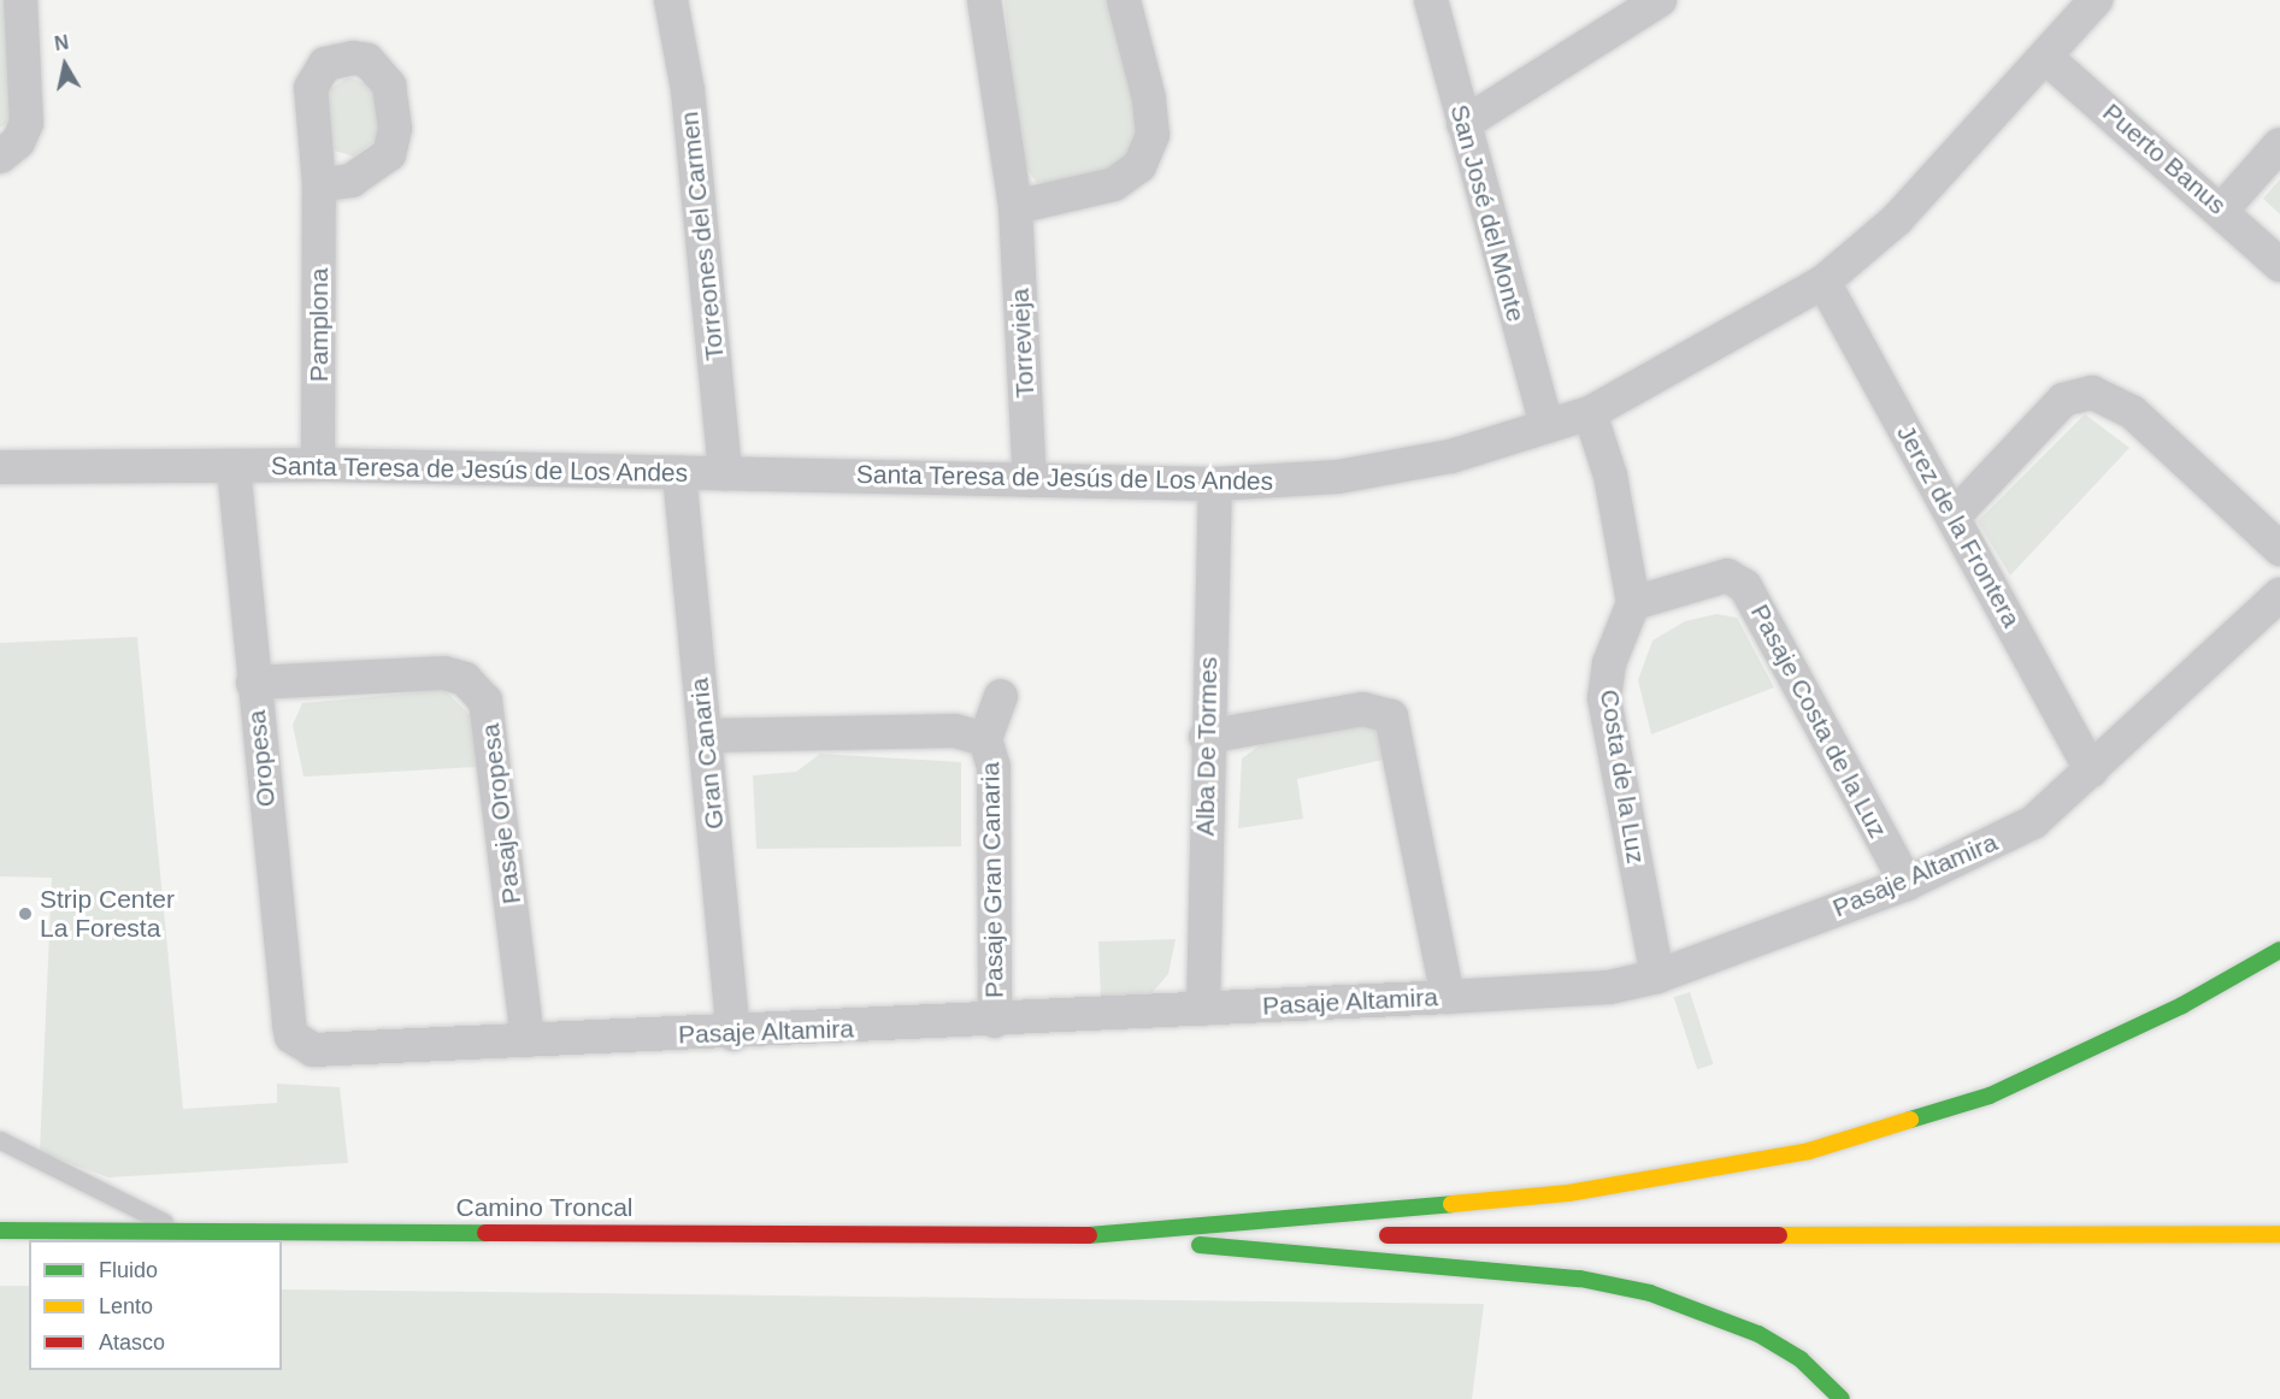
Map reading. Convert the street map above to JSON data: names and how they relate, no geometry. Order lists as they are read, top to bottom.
{
  "streets": {
    "main road": ["Camino Troncal"],
    "street": [
      "Puerto Banus",
      "San José del Monte",
      "Torreones del Carmen",
      "Pamplona",
      "Torrevieja",
      "Santa Teresa de Jesús de Los Andes",
      "Jerez de la Frontera",
      "Pasaje Costa de la Luz",
      "Alba De Tormes",
      "Gran Canaria",
      "Oropesa",
      "Costa de la Luz",
      "Pasaje Oropesa",
      "Pasaje Altamira",
      "Pasaje Gran Canaria"
    ]
  },
  "crossings": [
    ["Puerto Banus", "Santa Teresa de Jesús de Los Andes"],
    ["San José del Monte", "Santa Teresa de Jesús de Los Andes"],
    ["Torreones del Carmen", "Santa Teresa de Jesús de Los Andes"],
    ["Pamplona", "Santa Teresa de Jesús de Los Andes"],
    ["Torrevieja", "Santa Teresa de Jesús de Los Andes"],
    ["Santa Teresa de Jesús de Los Andes", "Jerez de la Frontera"],
    ["Santa Teresa de Jesús de Los Andes", "Alba De Tormes"],
    ["Santa Teresa de Jesús de Los Andes", "Gran Canaria"],
    ["Santa Teresa de Jesús de Los Andes", "Oropesa"],
    ["Jerez de la Frontera", "Pasaje Altamira"],
    ["Pasaje Costa de la Luz", "Costa de la Luz"],
    ["Pasaje Costa de la Luz", "Pasaje Altamira"],
    ["Alba De Tormes", "Pasaje Altamira"],
    ["Gran Canaria", "Pasaje Altamira"],
    ["Gran Canaria", "Pasaje Gran Canaria"],
    ["Oropesa", "Pasaje Oropesa"],
    ["Oropesa", "Pasaje Altamira"],
    ["Costa de la Luz", "Pasaje Altamira"],
    ["Pasaje Oropesa", "Pasaje Altamira"],
    ["Pasaje Altamira", "Pasaje Gran Canaria"]
  ],
  "places": ["Strip Center La Foresta"],
  "legend": ["Fluido", "Lento", "Atasco"],
  "north": "top"
}
